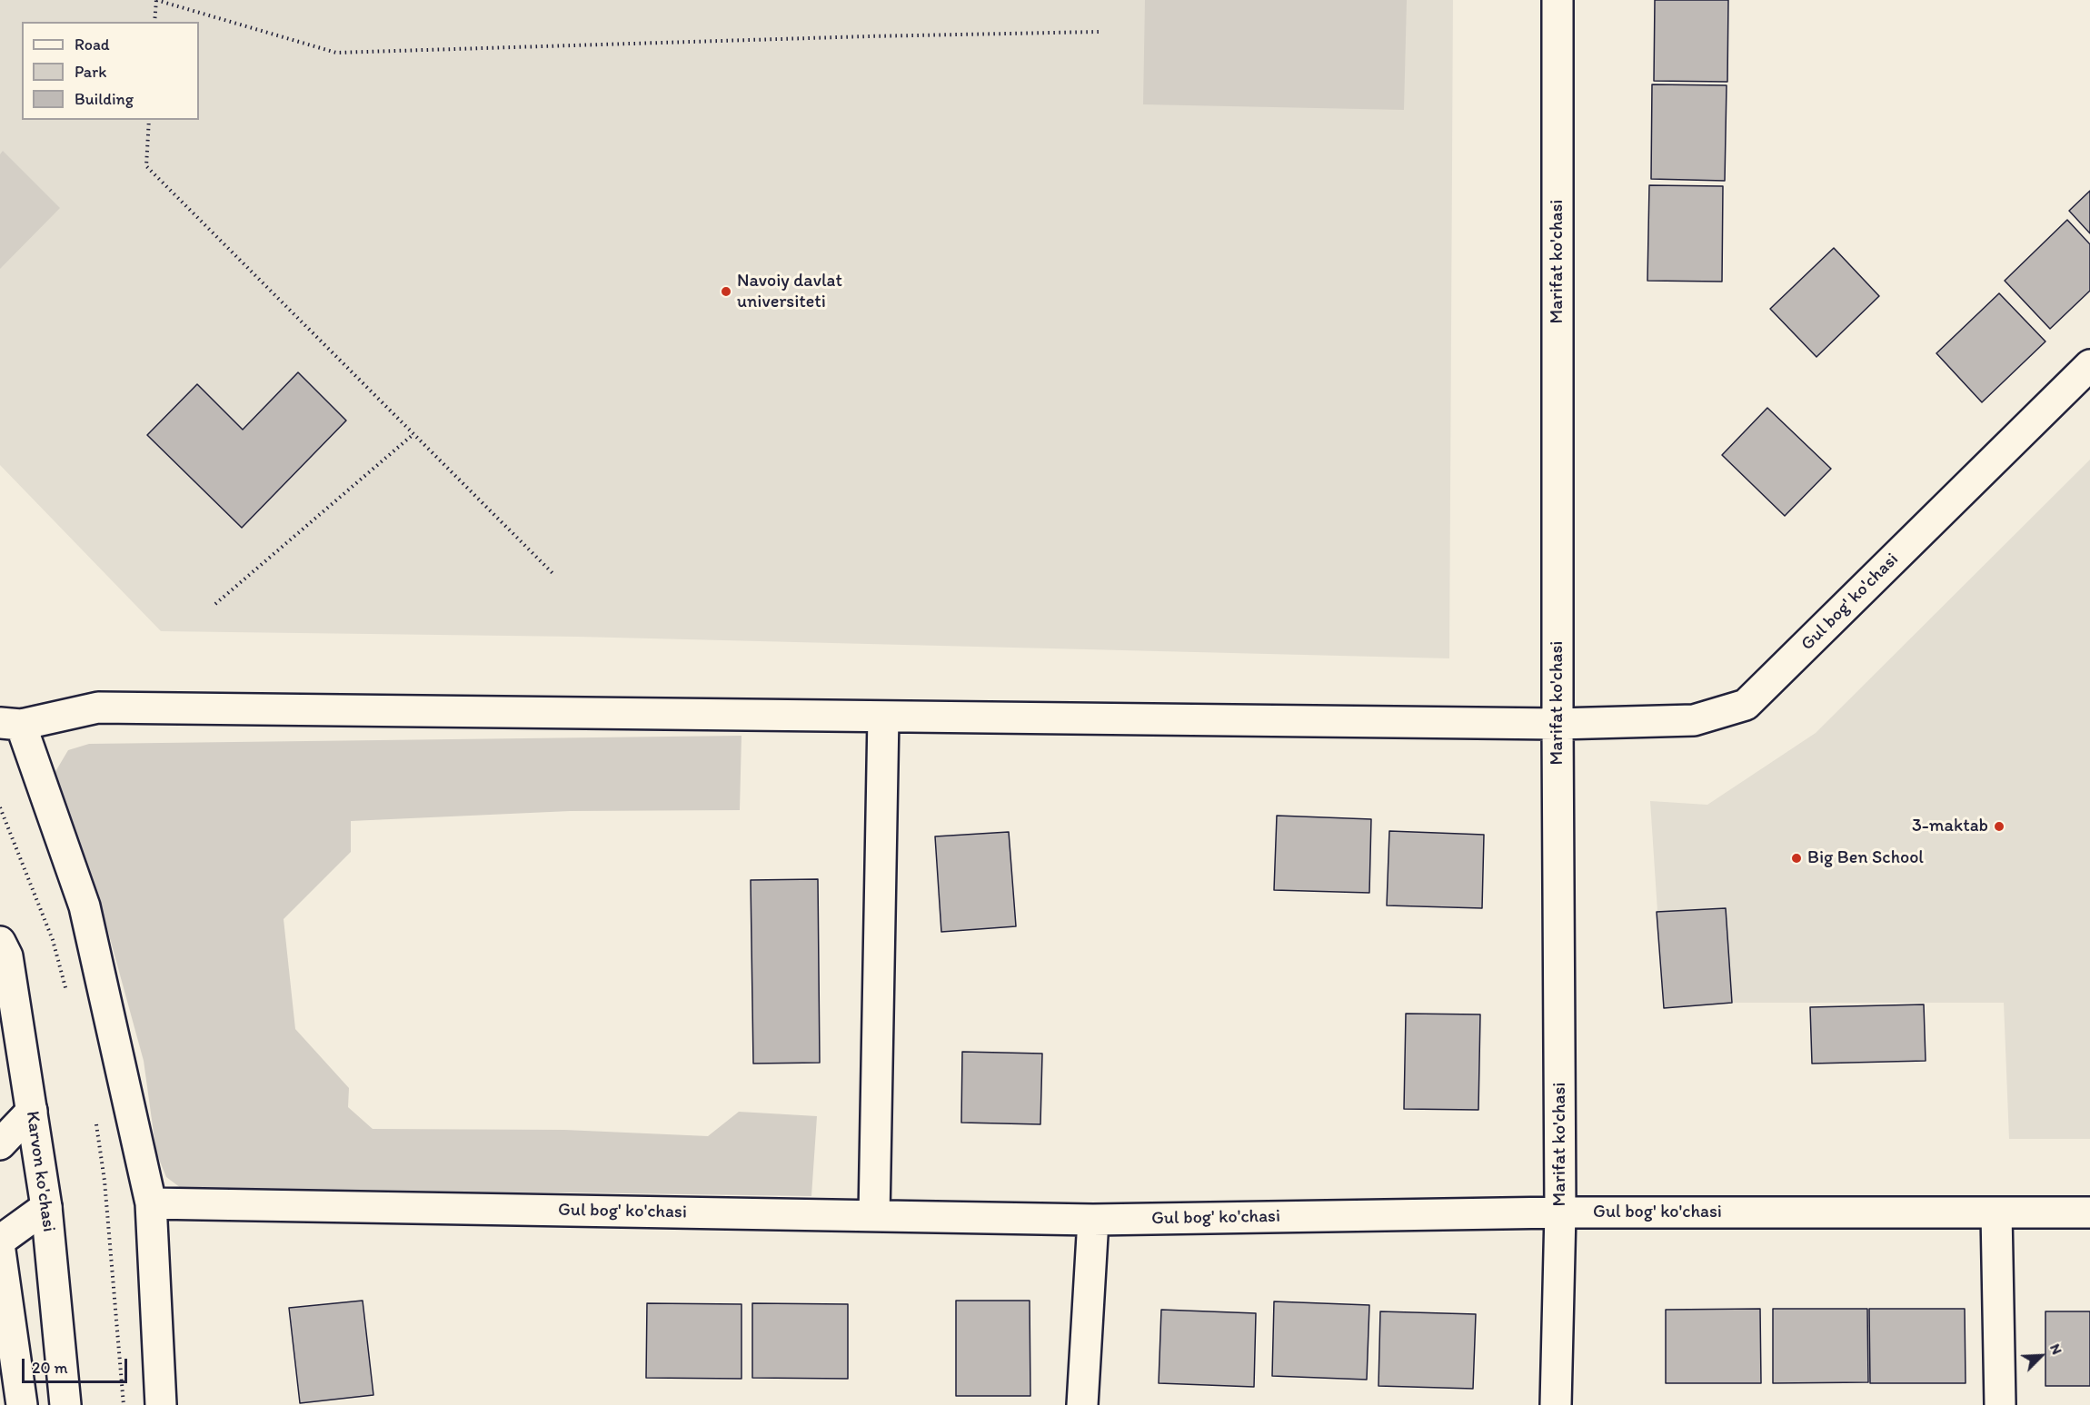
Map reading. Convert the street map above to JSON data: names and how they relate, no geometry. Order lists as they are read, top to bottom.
{
  "streets": {
    "street": ["Marifat ko'chasi", "Gul bog' ko'chasi", "Karvon ko'chasi"]
  },
  "crossings": [
    ["Marifat ko'chasi", "Gul bog' ko'chasi"]
  ],
  "places": ["Navoiy davlat universiteti", "3-maktab", "Big Ben School"],
  "legend": ["Road", "Park", "Building"],
  "scale_bar": "20 m",
  "north": "top right"
}
